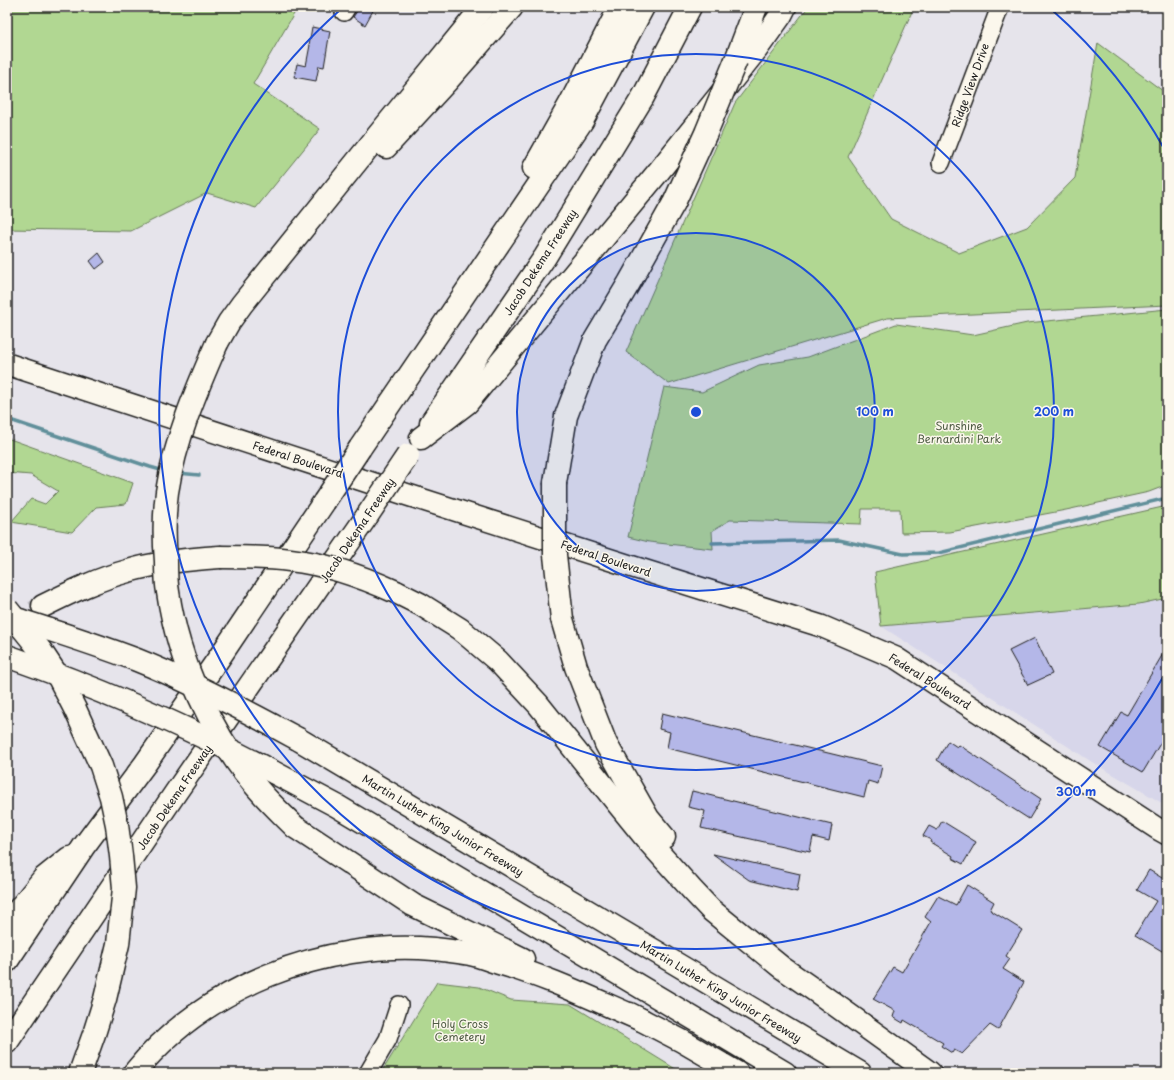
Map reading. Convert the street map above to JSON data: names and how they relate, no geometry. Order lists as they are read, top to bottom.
{
  "streets": {
    "highway": ["Jacob Dekema Freeway", "Martin Luther King Junior Freeway"],
    "main road": ["Federal Boulevard"],
    "street": ["Ridge View Drive"]
  },
  "parks": ["Sunshine Bernardini Park", "Holy Cross Cemetery"],
  "rings": ["100 m", "200 m", "300 m"]
}
